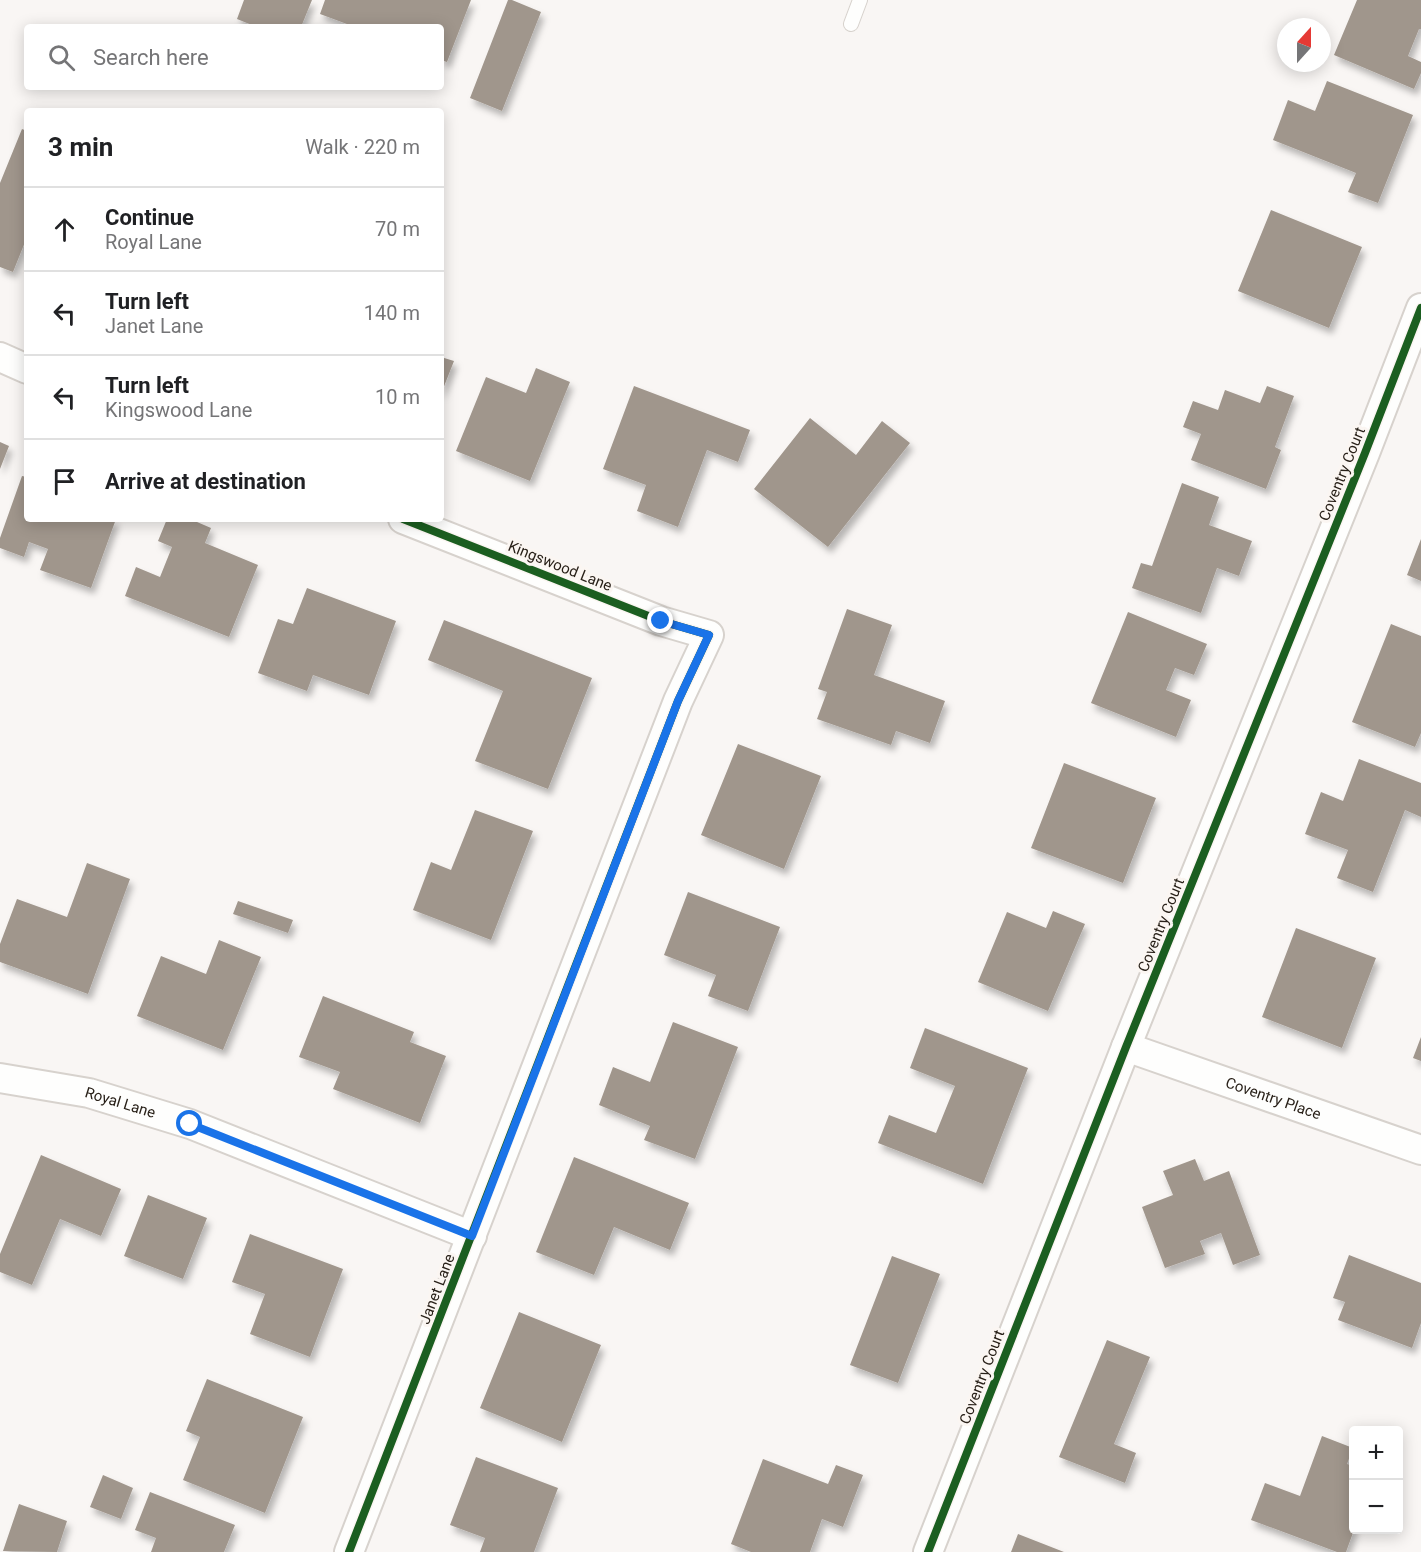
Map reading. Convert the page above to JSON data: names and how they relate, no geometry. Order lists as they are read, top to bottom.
{
  "streets": {
    "street": [
      "Coventry Court",
      "Kingswood Lane",
      "Coventry Place",
      "Royal Lane",
      "Janet Lane"
    ]
  },
  "crossings": [
    ["Coventry Court", "Coventry Place"],
    ["Kingswood Lane", "Janet Lane"],
    ["Royal Lane", "Janet Lane"]
  ],
  "north": "top",
  "page": {
    "search": "Search here",
    "heading": ["3 min", "Walk · 220 m"],
    "list": [
      ["Continue", "Royal Lane", "70 m"],
      ["Turn left", "Janet Lane", "140 m"],
      ["Turn left", "Kingswood Lane", "10 m"],
      "Arrive at destination"
    ],
    "map_buttons": ["+", "−"]
  }
}
